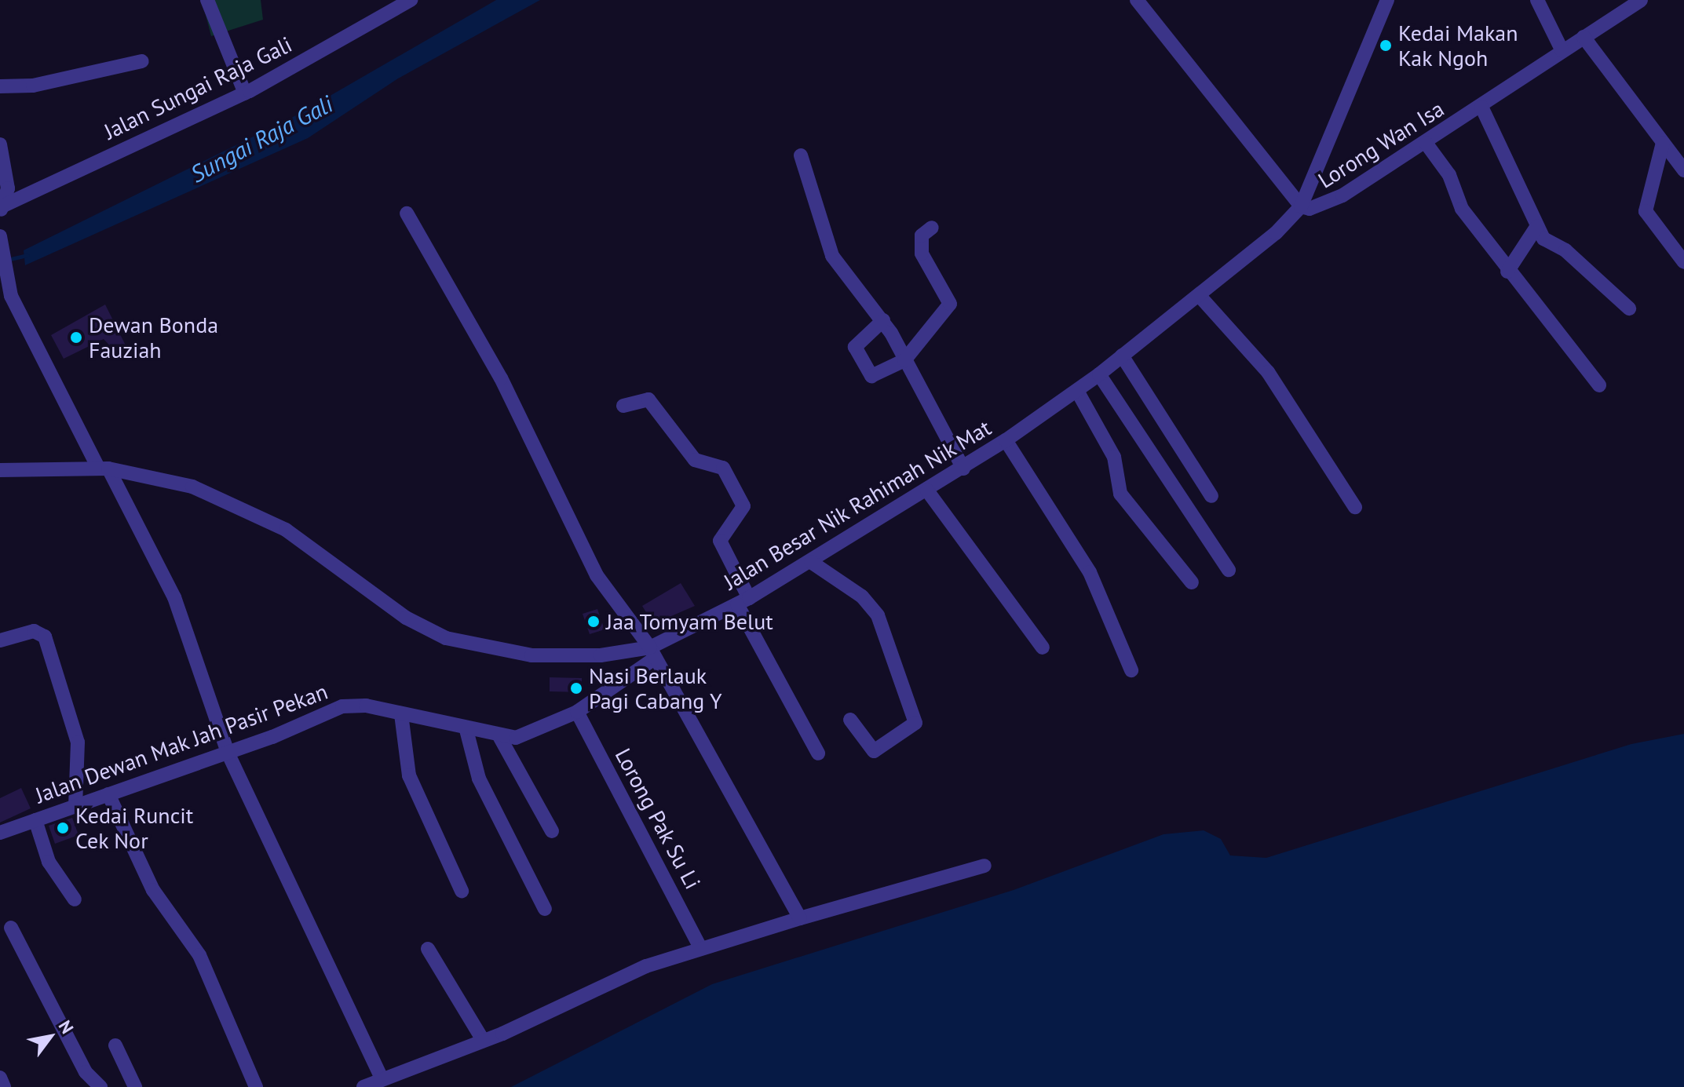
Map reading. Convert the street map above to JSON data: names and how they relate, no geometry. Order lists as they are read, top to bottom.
{
  "streets": {
    "street": [
      "Jalan Sungai Raja Gali",
      "Lorong Wan Isa",
      "Jalan Besar Nik Rahimah Nik Mat",
      "Jalan Dewan Mak Jah Pasir Pekan",
      "Lorong Pak Su Li"
    ]
  },
  "crossings": [
    ["Lorong Wan Isa", "Jalan Besar Nik Rahimah Nik Mat"],
    ["Jalan Besar Nik Rahimah Nik Mat", "Jalan Dewan Mak Jah Pasir Pekan"],
    ["Jalan Dewan Mak Jah Pasir Pekan", "Lorong Pak Su Li"]
  ],
  "water": ["Sungai Raja Gali"],
  "places": [
    "Kedai Makan Kak Ngoh",
    "Dewan Bonda Fauziah",
    "Jaa Tomyam Belut",
    "Nasi Berlauk Pagi Cabang Y",
    "Kedai Runcit Cek Nor"
  ],
  "north": "top right"
}
